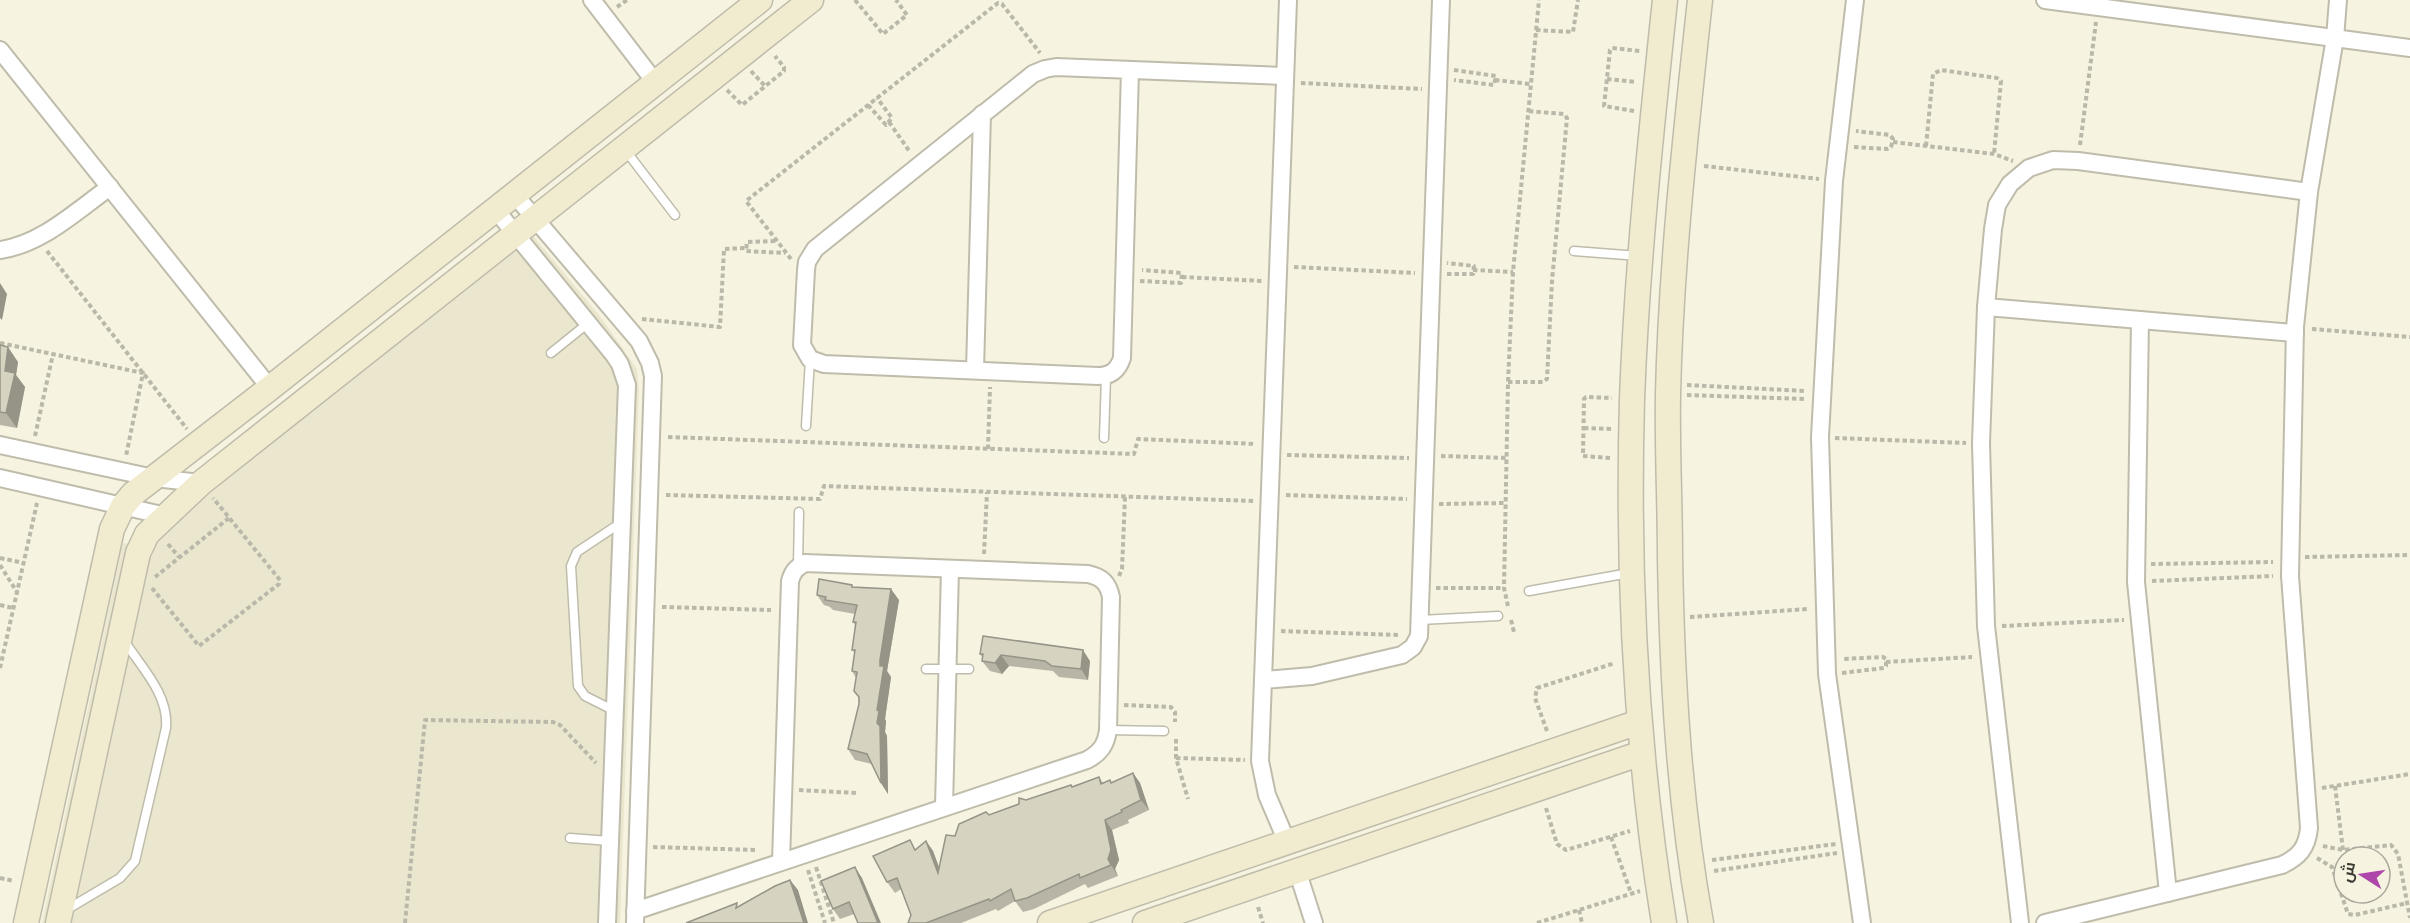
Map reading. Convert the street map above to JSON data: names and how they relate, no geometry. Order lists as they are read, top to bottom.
{
  "north": "left"
}
